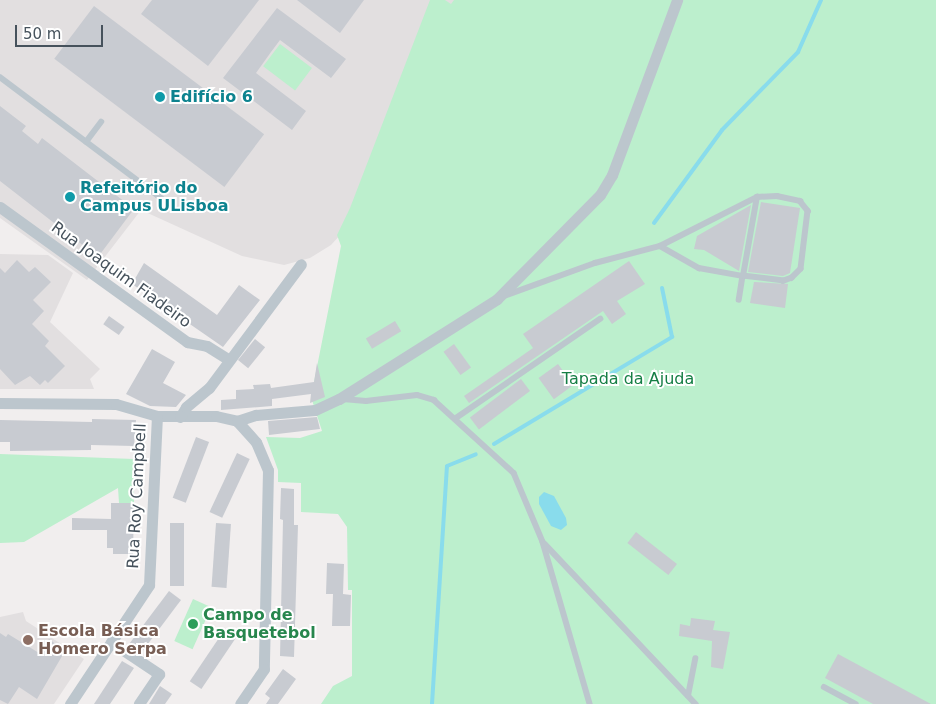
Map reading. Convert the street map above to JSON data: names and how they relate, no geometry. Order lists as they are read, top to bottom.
{
  "streets": {
    "street": ["Rua Joaquim Fiadeiro", "Rua Roy Campbell"]
  },
  "parks": ["Tapada da Ajuda"],
  "places": [
    "Edifício 6",
    "Refeitório do Campus ULisboa",
    "Campo de Basquetebol",
    "Escola Básica Homero Serpa"
  ],
  "scale_bar": "50 m"
}
